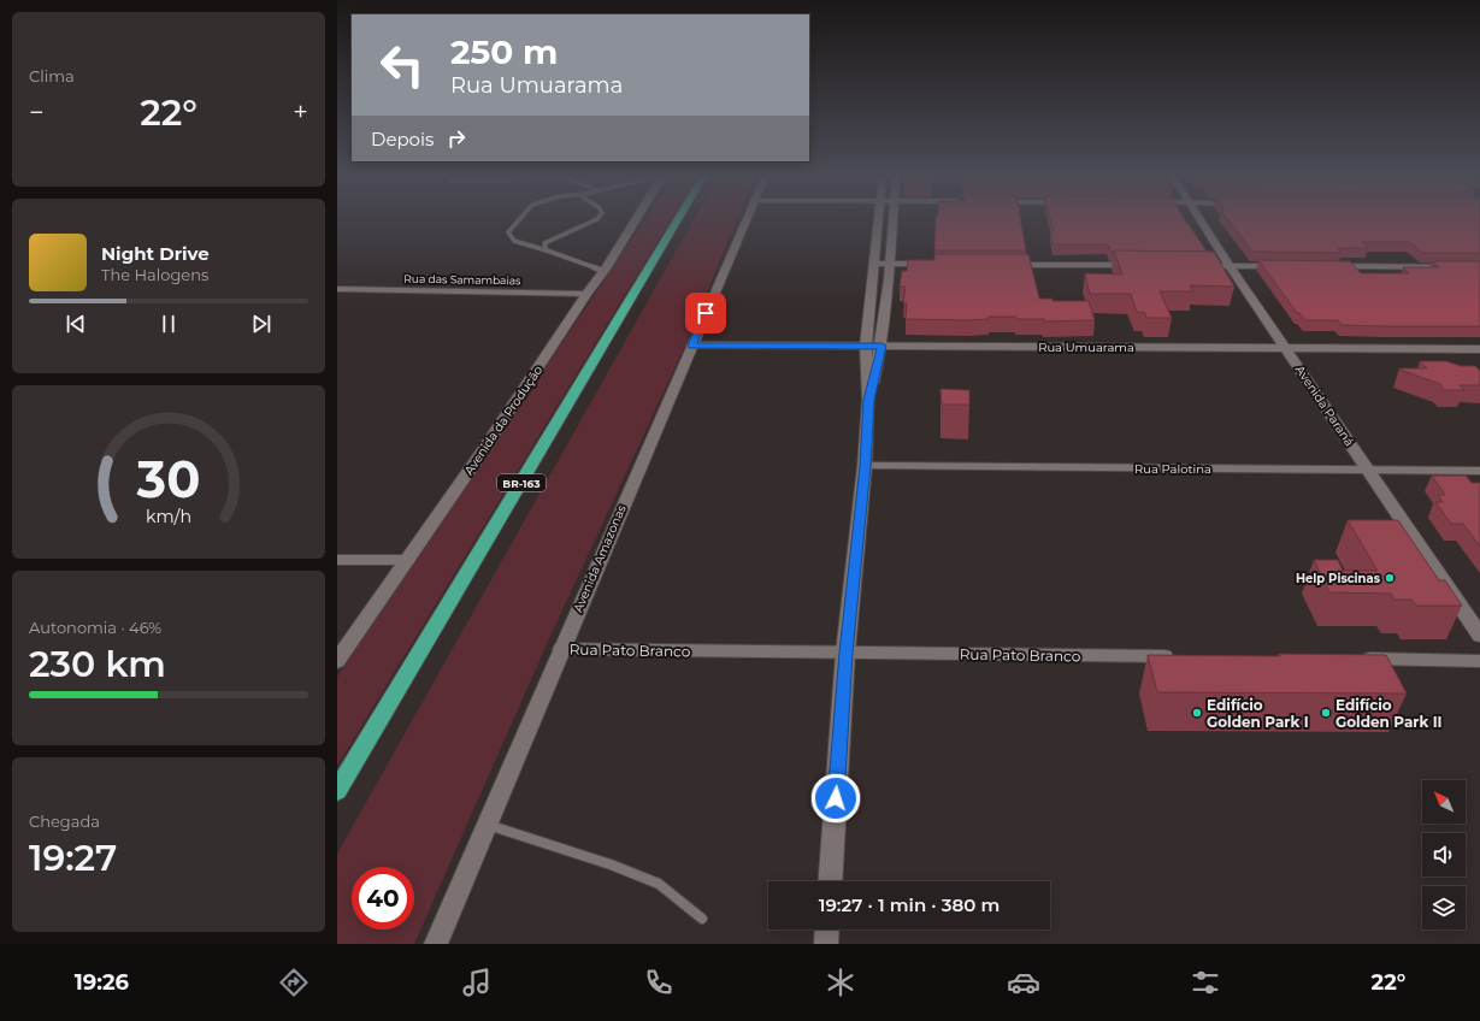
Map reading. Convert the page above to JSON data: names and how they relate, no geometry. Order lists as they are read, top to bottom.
{
  "streets": {
    "highway": ["BR-163"],
    "street": [
      "Rua das Samambaias",
      "Rua Umuarama",
      "Avenida Paraná",
      "Avenida da Produção",
      "Rua Palotina",
      "Avenida Amazonas",
      "Rua Pato Branco"
    ]
  },
  "crossings": [
    ["Rua das Samambaias", "Avenida da Produção"],
    ["Rua Umuarama", "Avenida Paraná"],
    ["Rua Umuarama", "Avenida Amazonas"],
    ["Avenida Paraná", "Rua Palotina"],
    ["Avenida Amazonas", "Rua Pato Branco"]
  ],
  "places": ["Help Piscinas", "Edifício Golden Park I", "Edifício Golden Park II"],
  "north": "top left",
  "page": {
    "tile": [
      "Clima",
      ["Autonomia · 46%", "230 km"],
      ["Chegada", "19:27"]
    ],
    "turn": ["250 m", "Rua Umuarama"],
    "heat": ["−", "22°", "+"],
    "then": "Depois",
    "song": ["Night Drive", "The Halogens"],
    "limit": "40",
    "trip": "19:27 · 1 min · 380 m",
    "tabs": ["19:26", "22°"],
    "gauge": ["30", "km/h"]
  }
}
